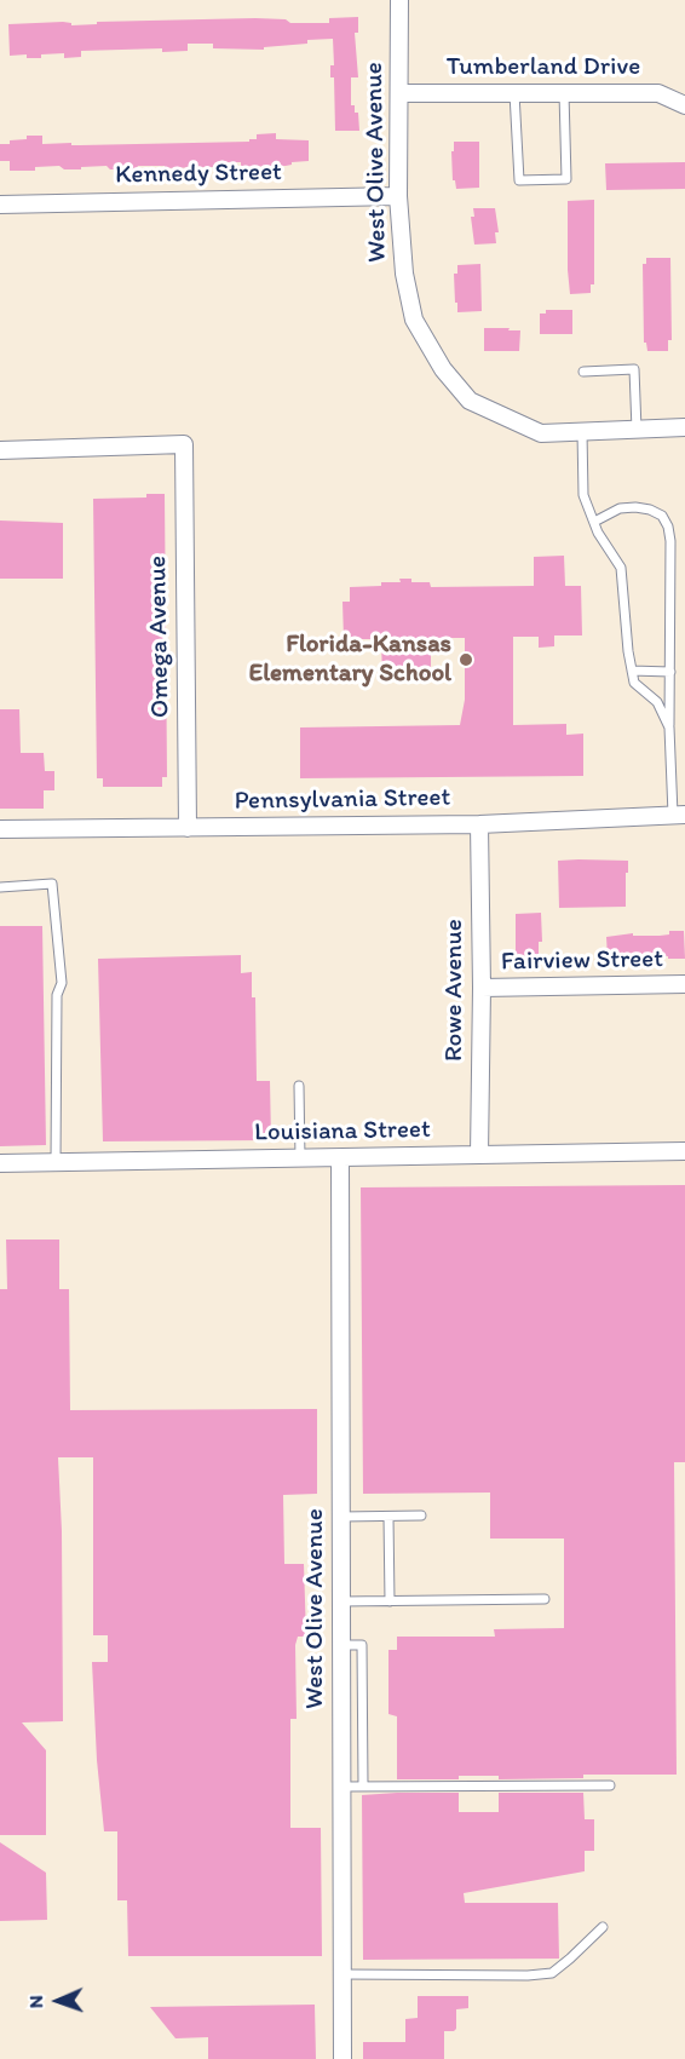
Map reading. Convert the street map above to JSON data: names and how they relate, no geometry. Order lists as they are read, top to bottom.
{
  "streets": {
    "street": [
      "Tumberland Drive",
      "West Olive Avenue",
      "Kennedy Street",
      "Omega Avenue",
      "Pennsylvania Street",
      "Fairview Street",
      "Rowe Avenue",
      "Louisiana Street"
    ]
  },
  "crossings": [
    ["Tumberland Drive", "West Olive Avenue"],
    ["West Olive Avenue", "Kennedy Street"],
    ["West Olive Avenue", "Louisiana Street"],
    ["Omega Avenue", "Pennsylvania Street"],
    ["Pennsylvania Street", "Rowe Avenue"],
    ["Fairview Street", "Rowe Avenue"],
    ["Rowe Avenue", "Louisiana Street"]
  ],
  "places": ["Florida-Kansas Elementary School"],
  "north": "left"
}
